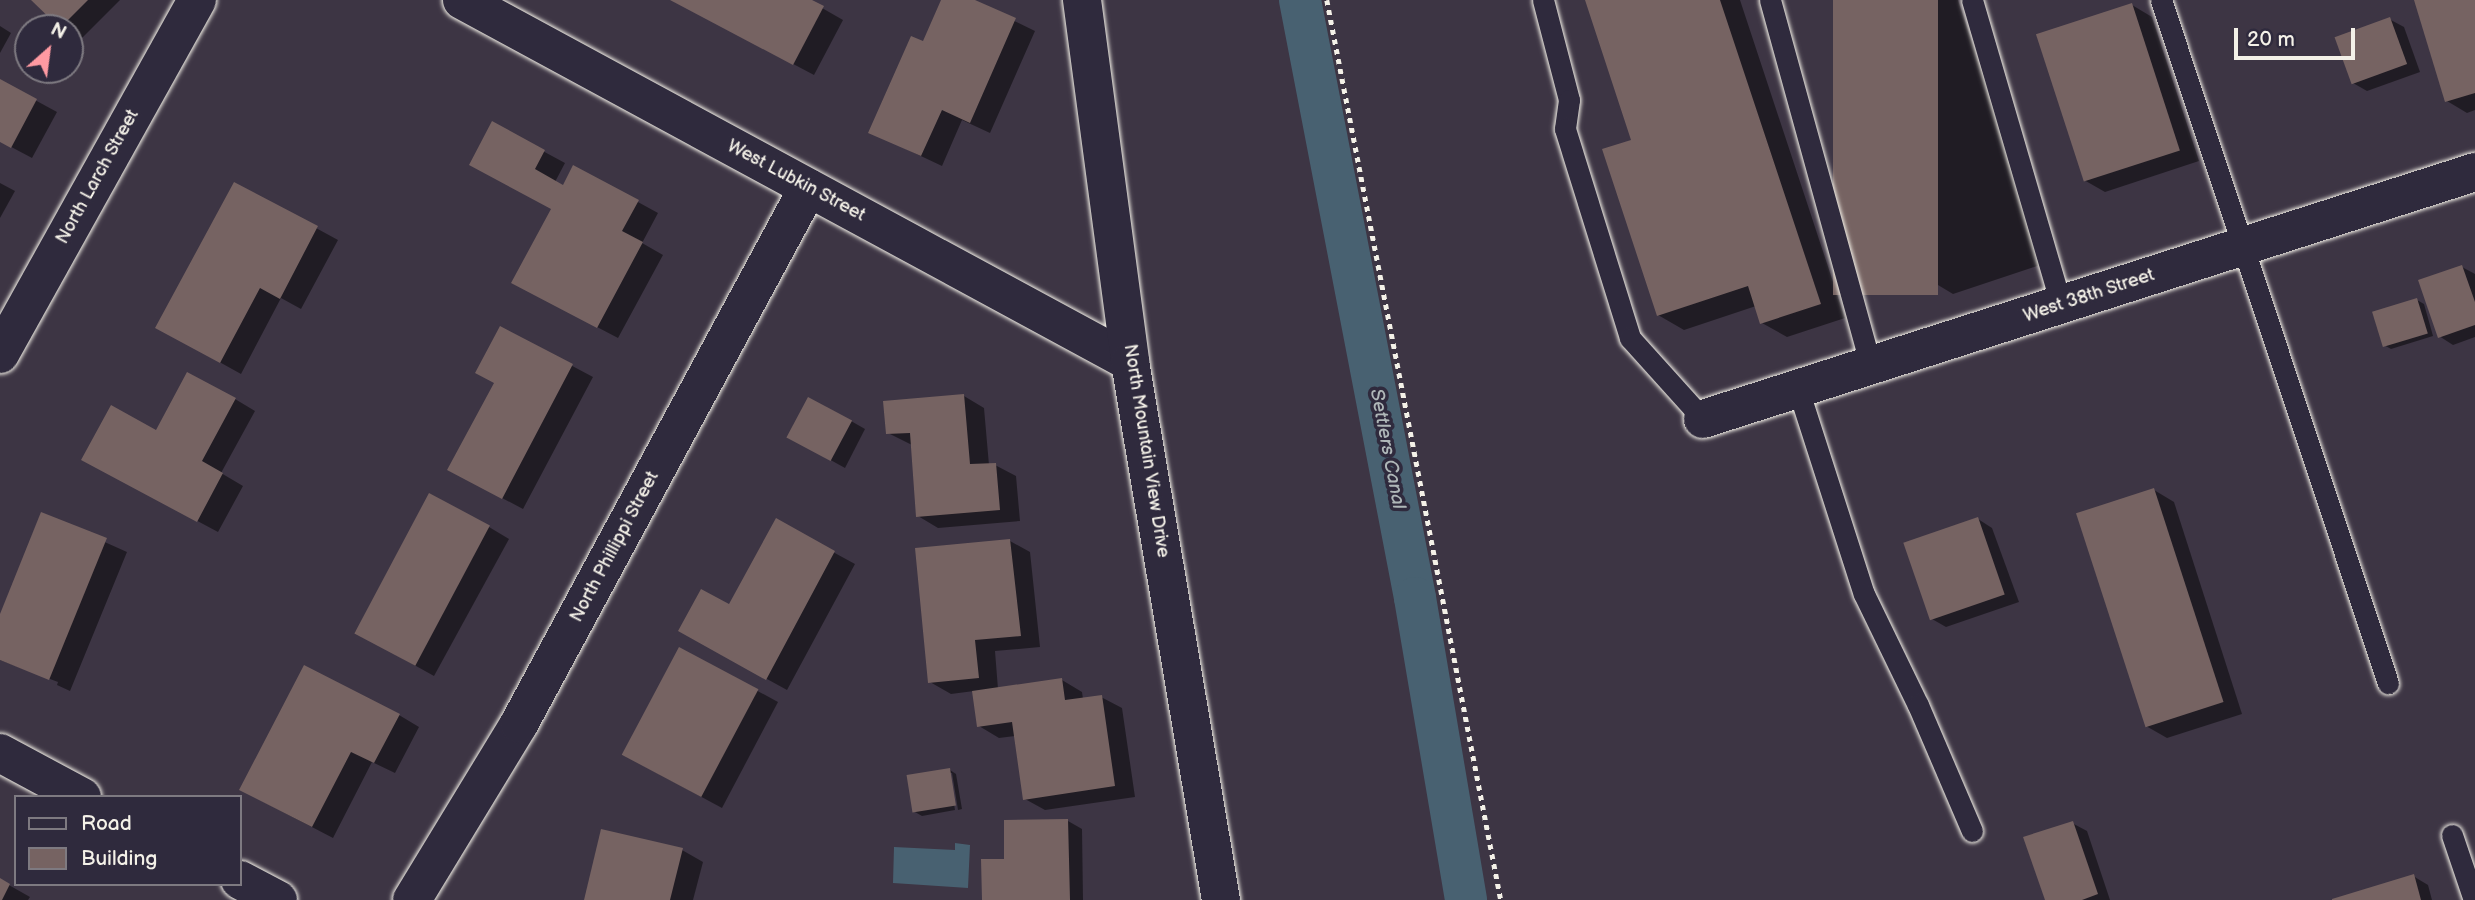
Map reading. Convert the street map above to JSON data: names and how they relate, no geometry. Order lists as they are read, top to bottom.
{
  "streets": {
    "street": [
      "North Larch Street",
      "West Lubkin Street",
      "West 38th Street",
      "North Mountain View Drive",
      "North Phillippi Street"
    ]
  },
  "crossings": [
    ["West Lubkin Street", "North Mountain View Drive"],
    ["West Lubkin Street", "North Phillippi Street"]
  ],
  "water": ["Settlers Canal"],
  "legend": ["Road", "Building"],
  "scale_bar": "20 m",
  "north": "top right"
}
